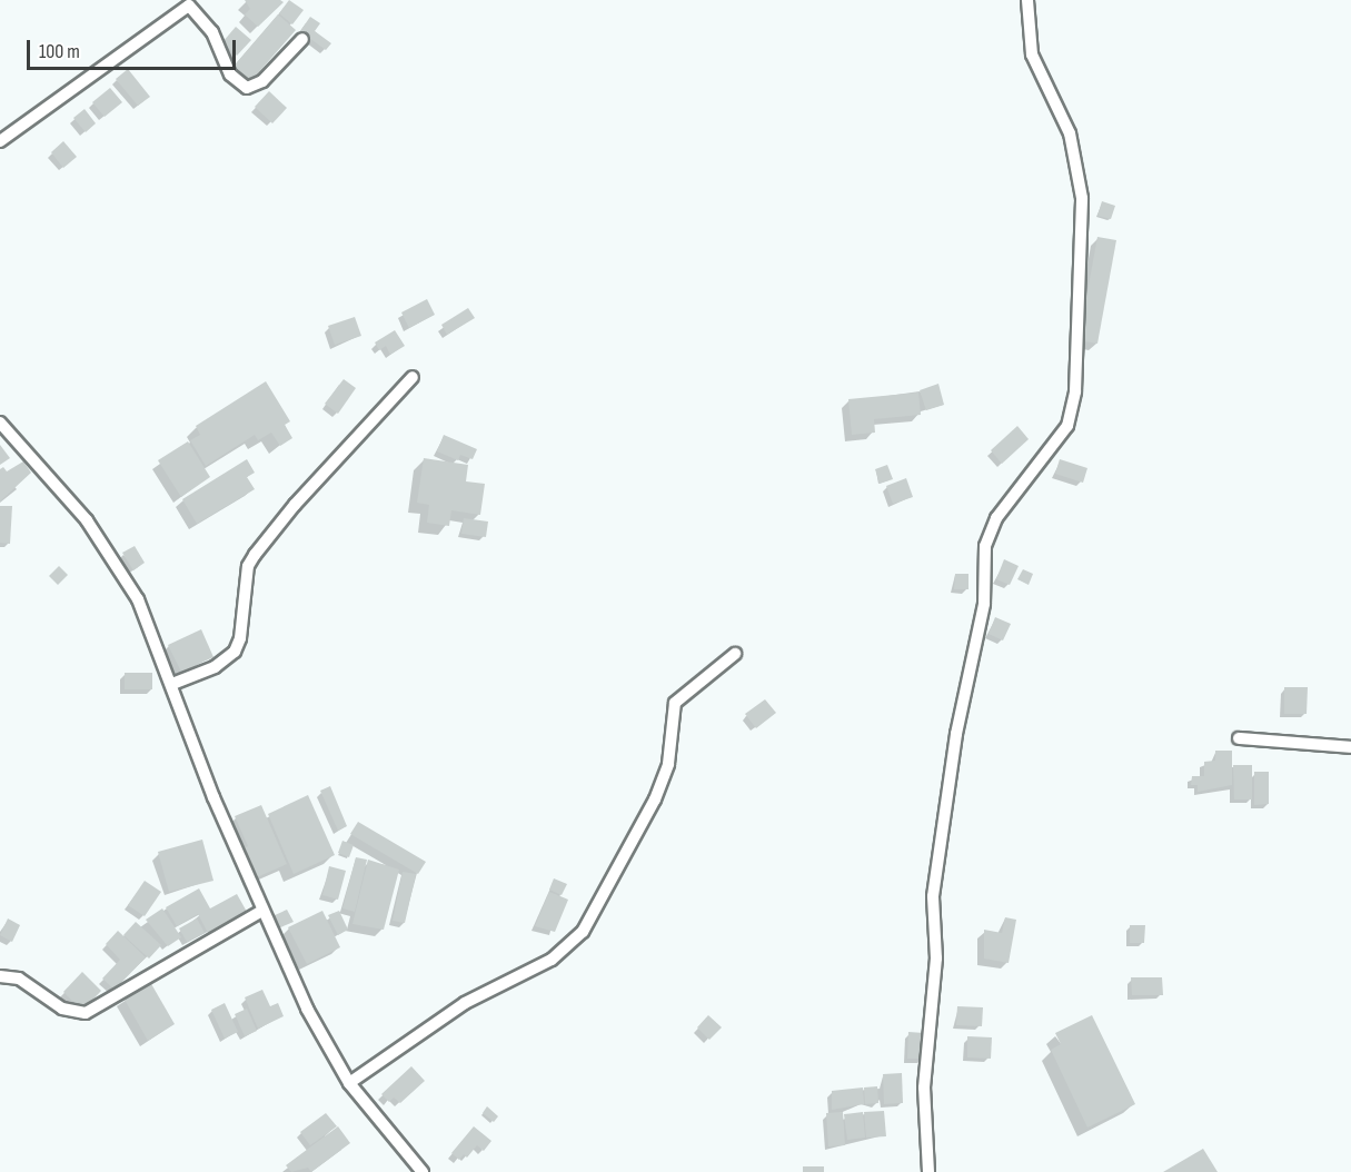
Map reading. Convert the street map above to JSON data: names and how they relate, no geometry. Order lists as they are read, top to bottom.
{
  "scale_bar": "100 m"
}
